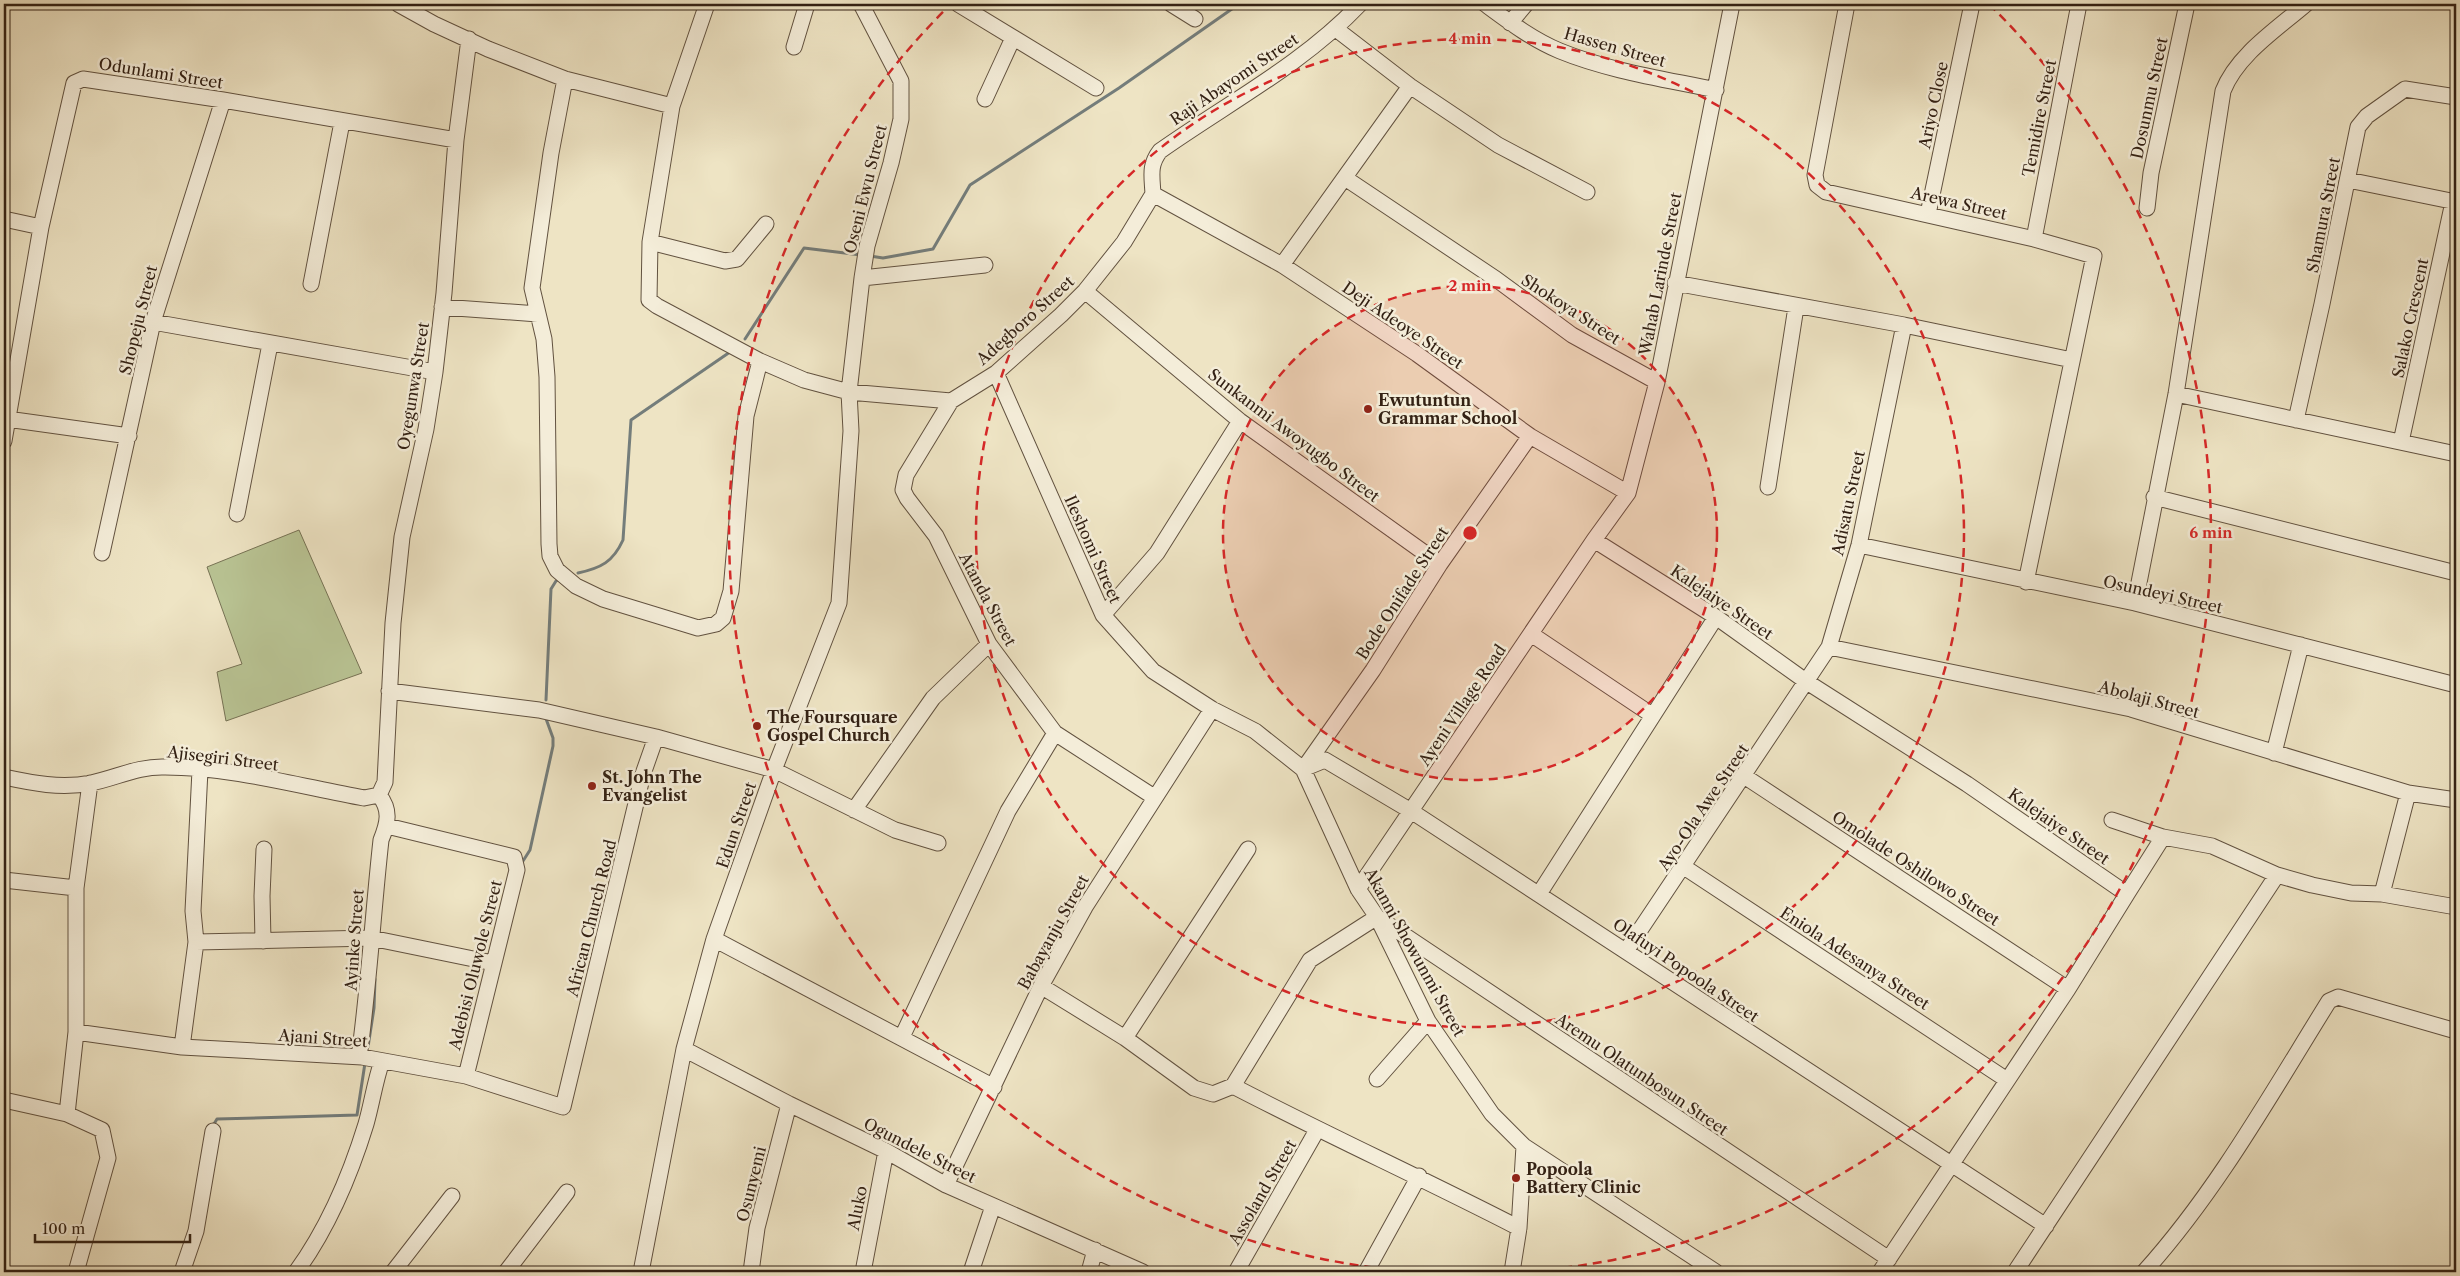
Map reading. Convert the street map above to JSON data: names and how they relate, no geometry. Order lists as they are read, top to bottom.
{
  "streets": {
    "street": [
      "Hassen Street",
      "Odunlami Street",
      "Raji Abayomi Street",
      "Dosunmu Street",
      "Ariyo Close",
      "Temidire Street",
      "Oseni Ewu Street",
      "Arewa Street",
      "Shamura Street",
      "Wahab Larinde Street",
      "Shokoya Street",
      "Salako Crescent",
      "Shopeju Street",
      "Adegboro Street",
      "Deji Adeoye Street",
      "Oyegunwa Street",
      "Sunkanmi Awoyugbo Street",
      "Adisatu Street",
      "Ileshomi Street",
      "Bode Onifade Street",
      "Osundeyi Street",
      "Atanda Street",
      "Kalejaiye Street",
      "Abolaji Street",
      "Ayeni Village Road",
      "Ajisegiri Street",
      "Ayo-Ola Awe Street",
      "Edun Street",
      "Omolade Oshilowo Street",
      "African Church Road",
      "Babayanju Street",
      "Ayinke Street",
      "Akanni Showunmi Street",
      "Eniola Adesanya Street",
      "Adebisi Oluwole Street",
      "Olafuyi Popoola Street",
      "Ajani Street",
      "Aremu Olatunbosun Street",
      "Ogundele Street",
      "Osunyemi",
      "Assoland Street",
      "Aluko"
    ]
  },
  "crossings": [
    ["Hassen Street", "Wahab Larinde Street"],
    ["Odunlami Street", "Shopeju Street"],
    ["Odunlami Street", "Oyegunwa Street"],
    ["Raji Abayomi Street", "Adegboro Street"],
    ["Raji Abayomi Street", "Deji Adeoye Street"],
    ["Ariyo Close", "Arewa Street"],
    ["Temidire Street", "Arewa Street"],
    ["Oseni Ewu Street", "Edun Street"],
    ["Wahab Larinde Street", "Shokoya Street"],
    ["Wahab Larinde Street", "Deji Adeoye Street"],
    ["Wahab Larinde Street", "Kalejaiye Street"],
    ["Wahab Larinde Street", "Ayeni Village Road"],
    ["Adegboro Street", "Deji Adeoye Street"],
    ["Adegboro Street", "Sunkanmi Awoyugbo Street"],
    ["Adegboro Street", "Ileshomi Street"],
    ["Adegboro Street", "Atanda Street"],
    ["Deji Adeoye Street", "Bode Onifade Street"],
    ["Oyegunwa Street", "Ajisegiri Street"],
    ["Sunkanmi Awoyugbo Street", "Bode Onifade Street"],
    ["Adisatu Street", "Osundeyi Street"],
    ["Adisatu Street", "Kalejaiye Street"],
    ["Adisatu Street", "Abolaji Street"],
    ["Adisatu Street", "Ayo-Ola Awe Street"],
    ["Ileshomi Street", "Bode Onifade Street"],
    ["Ileshomi Street", "Babayanju Street"],
    ["Ileshomi Street", "Akanni Showunmi Street"],
    ["Ileshomi Street", "Olafuyi Popoola Street"],
    ["Bode Onifade Street", "Akanni Showunmi Street"],
    ["Bode Onifade Street", "Olafuyi Popoola Street"],
    ["Atanda Street", "Babayanju Street"],
    ["Kalejaiye Street", "Ayeni Village Road"],
    ["Kalejaiye Street", "Ayo-Ola Awe Street"],
    ["Ayeni Village Road", "Akanni Showunmi Street"],
    ["Ayeni Village Road", "Olafuyi Popoola Street"],
    ["Ayo-Ola Awe Street", "Omolade Oshilowo Street"],
    ["Ayo-Ola Awe Street", "Eniola Adesanya Street"],
    ["Ayo-Ola Awe Street", "Olafuyi Popoola Street"],
    ["Edun Street", "Ogundele Street"],
    ["African Church Road", "Ajani Street"],
    ["Babayanju Street", "Ogundele Street"],
    ["Ayinke Street", "Adebisi Oluwole Street"],
    ["Ayinke Street", "Ajani Street"],
    ["Akanni Showunmi Street", "Olafuyi Popoola Street"],
    ["Akanni Showunmi Street", "Aremu Olatunbosun Street"],
    ["Adebisi Oluwole Street", "Ajani Street"],
    ["Ogundele Street", "Osunyemi"],
    ["Ogundele Street", "Aluko"]
  ],
  "places": [
    "Ewutuntun Grammar School",
    "The Foursquare Gospel Church",
    "St. John The Evangelist",
    "Popoola Battery Clinic"
  ],
  "scale_bar": "100 m",
  "rings": ["4 min", "2 min", "6 min"]
}
